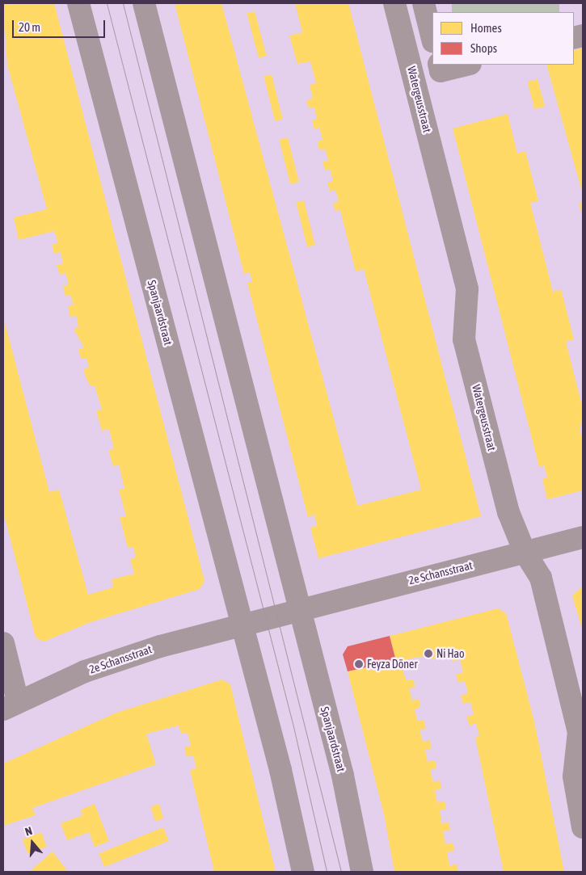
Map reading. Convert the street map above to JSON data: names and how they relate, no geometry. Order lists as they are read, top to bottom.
{
  "streets": {
    "street": ["Watergeusstraat", "Spanjaardstraat", "2e Schansstraat"]
  },
  "crossings": [
    ["Watergeusstraat", "2e Schansstraat"],
    ["Spanjaardstraat", "2e Schansstraat"]
  ],
  "places": ["Ni Hao", "Feyza Döner"],
  "legend": ["Homes", "Shops"],
  "scale_bar": "20 m",
  "north": "top"
}
